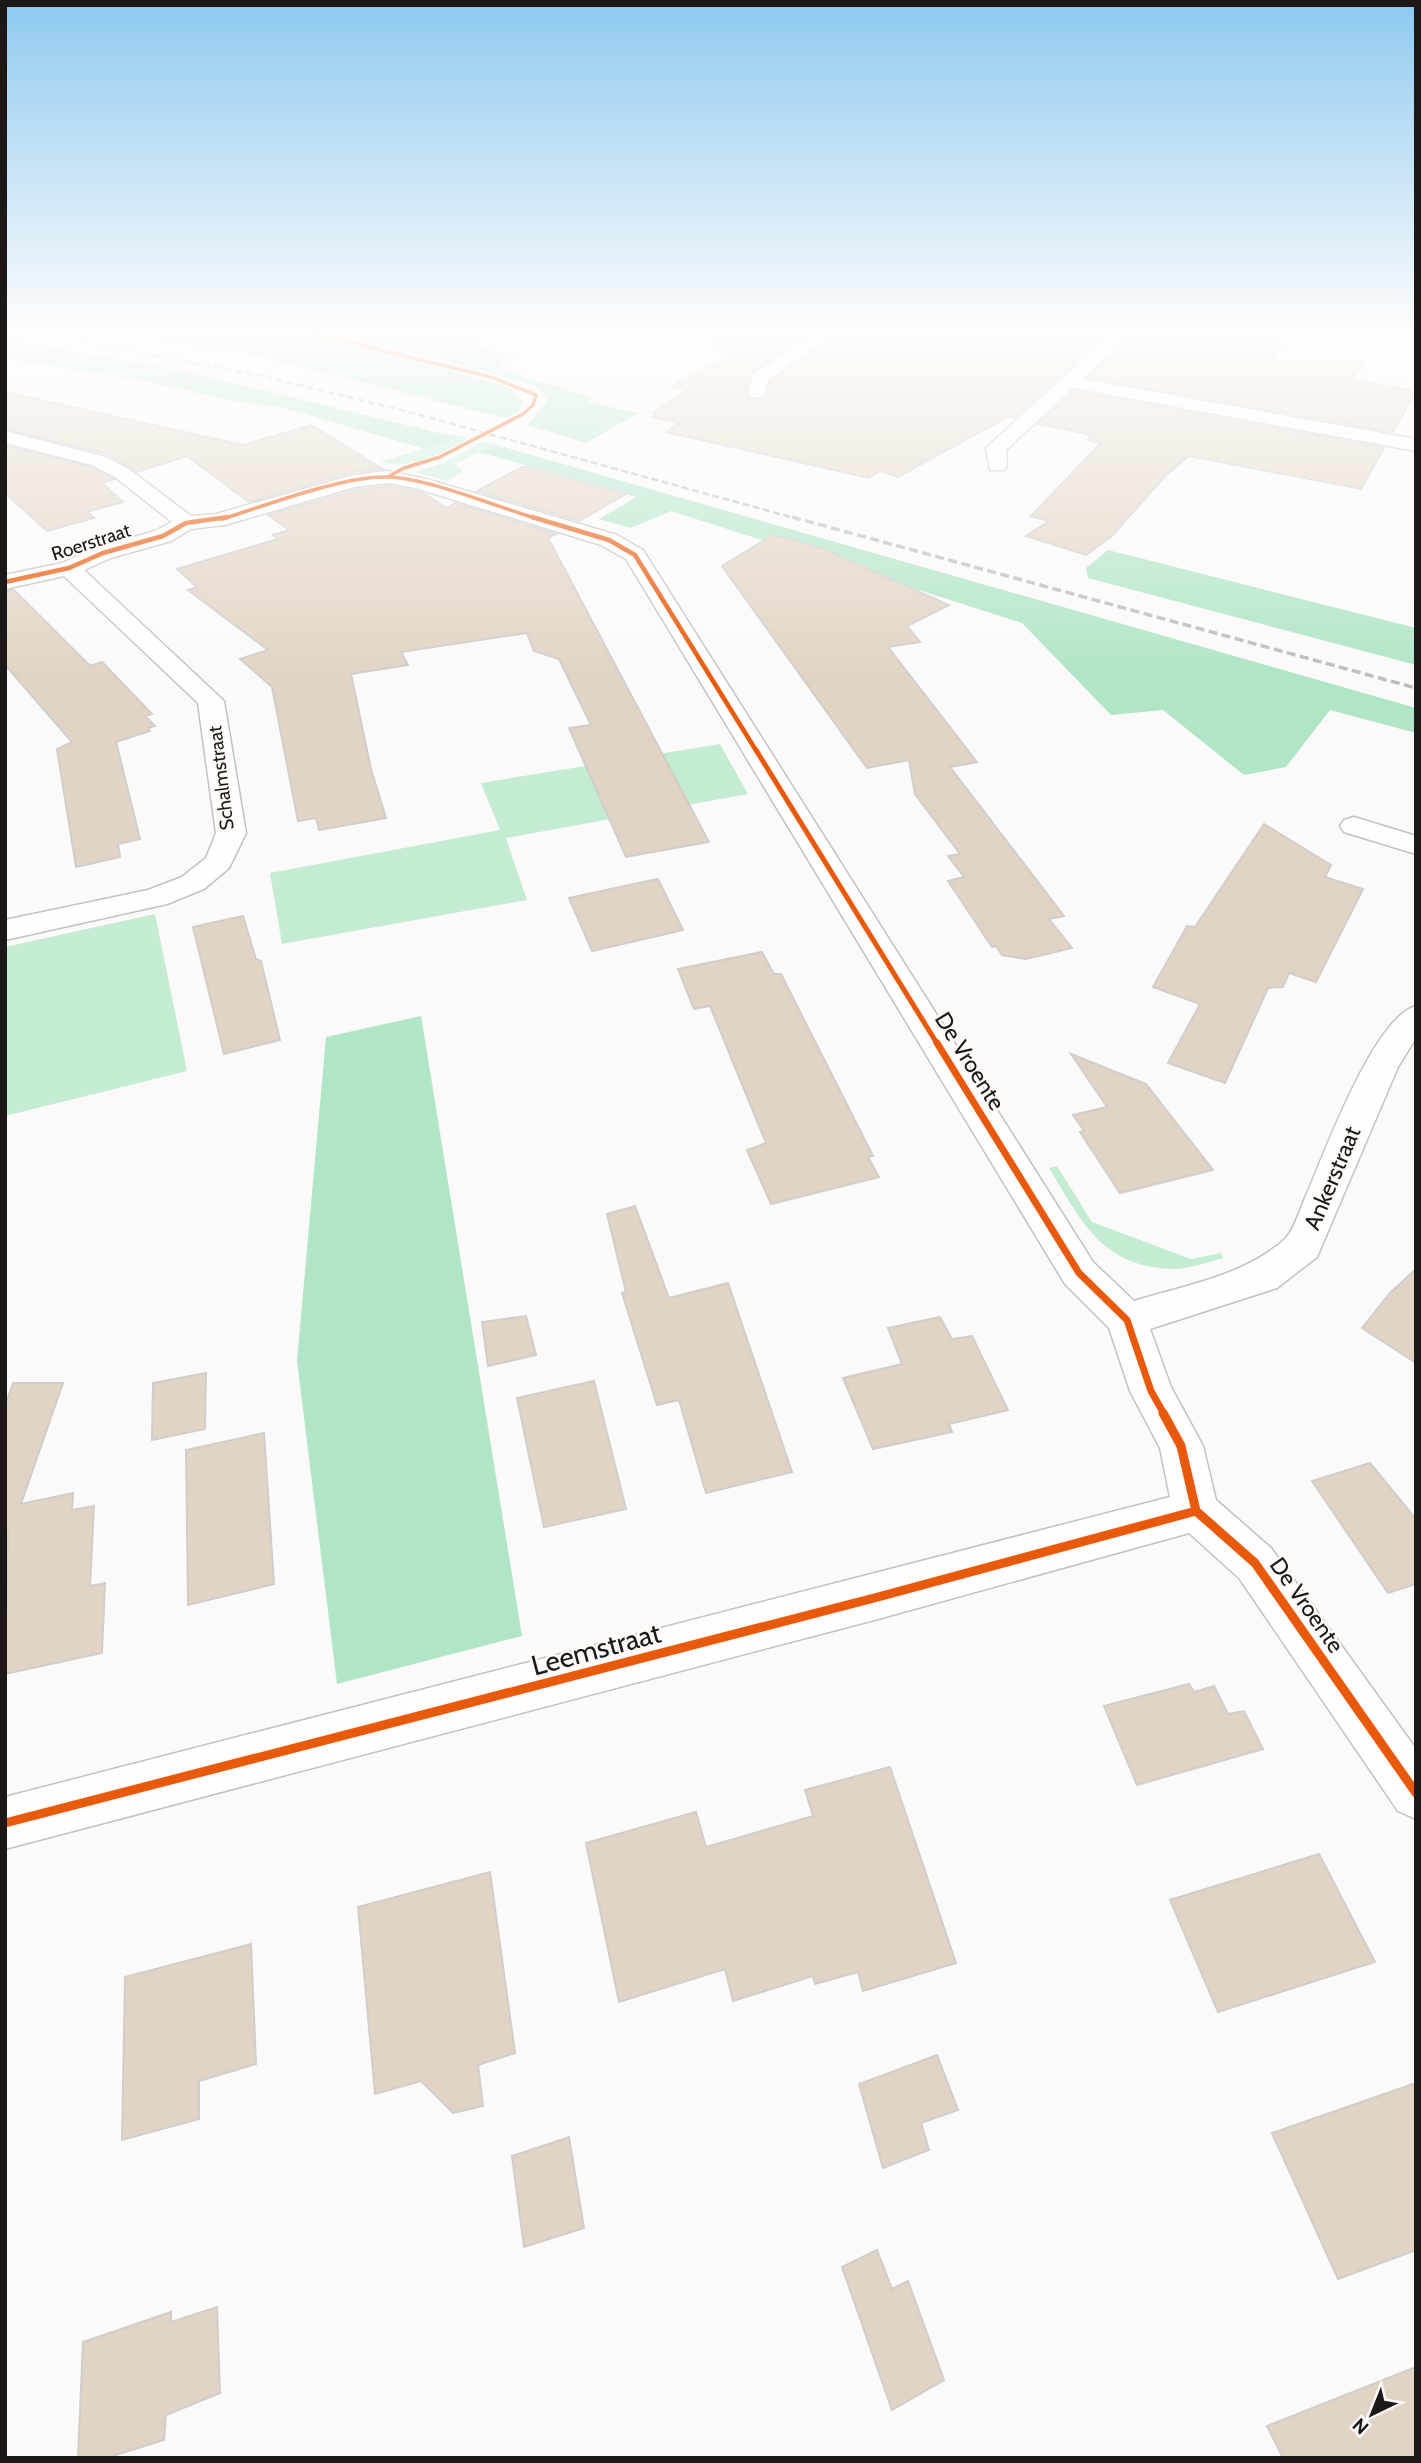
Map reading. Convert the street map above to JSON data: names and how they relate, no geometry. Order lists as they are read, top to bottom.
{
  "streets": {
    "street": [
      "Roerstraat",
      "Schalmstraat",
      "De Vroente",
      "Ankerstraat",
      "Leemstraat"
    ]
  },
  "crossings": [
    ["Roerstraat", "Schalmstraat"],
    ["Roerstraat", "De Vroente"],
    ["De Vroente", "Ankerstraat"],
    ["De Vroente", "Leemstraat"]
  ],
  "north": "bottom left"
}
